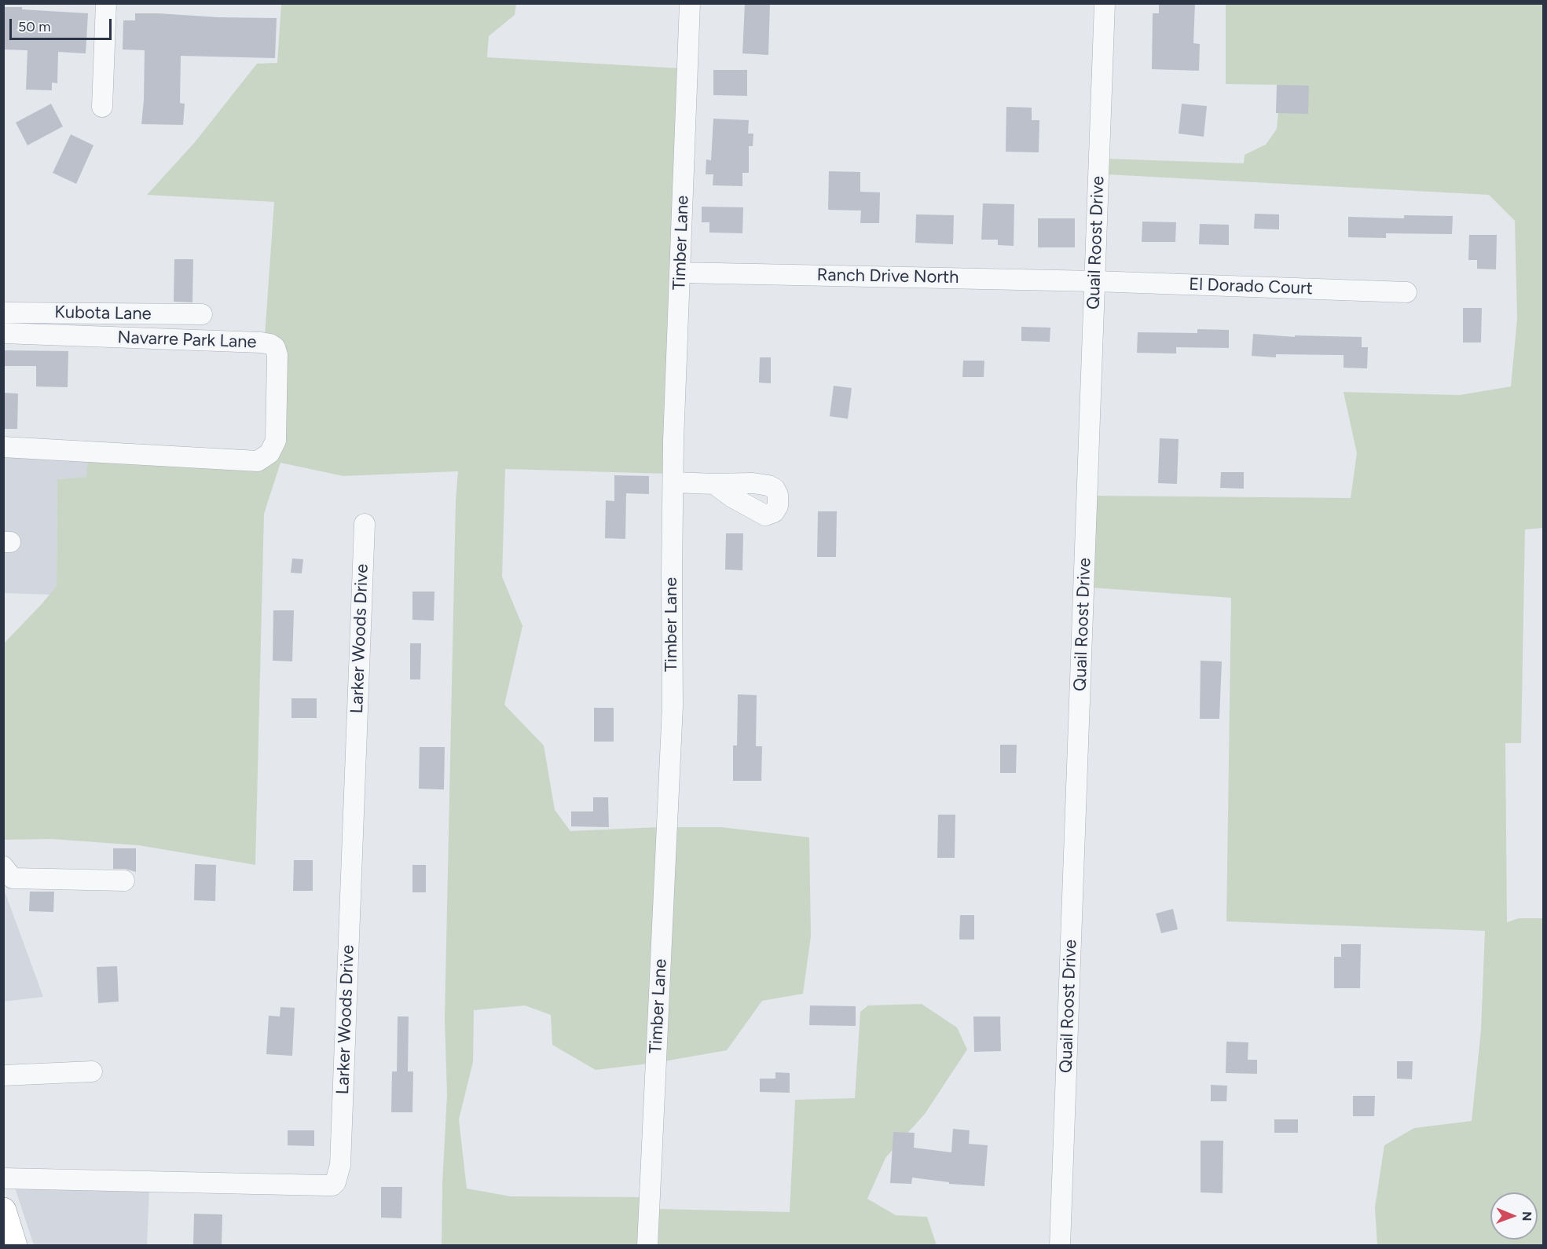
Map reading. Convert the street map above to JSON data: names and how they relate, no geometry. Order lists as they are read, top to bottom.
{
  "streets": {
    "street": [
      "Timber Lane",
      "Quail Roost Drive",
      "Ranch Drive North",
      "El Dorado Court",
      "Kubota Lane",
      "Navarre Park Lane",
      "Larker Woods Drive"
    ]
  },
  "crossings": [
    ["Timber Lane", "Ranch Drive North"],
    ["Quail Roost Drive", "Ranch Drive North"],
    ["Quail Roost Drive", "El Dorado Court"],
    ["Ranch Drive North", "El Dorado Court"]
  ],
  "scale_bar": "50 m",
  "north": "right"
}
